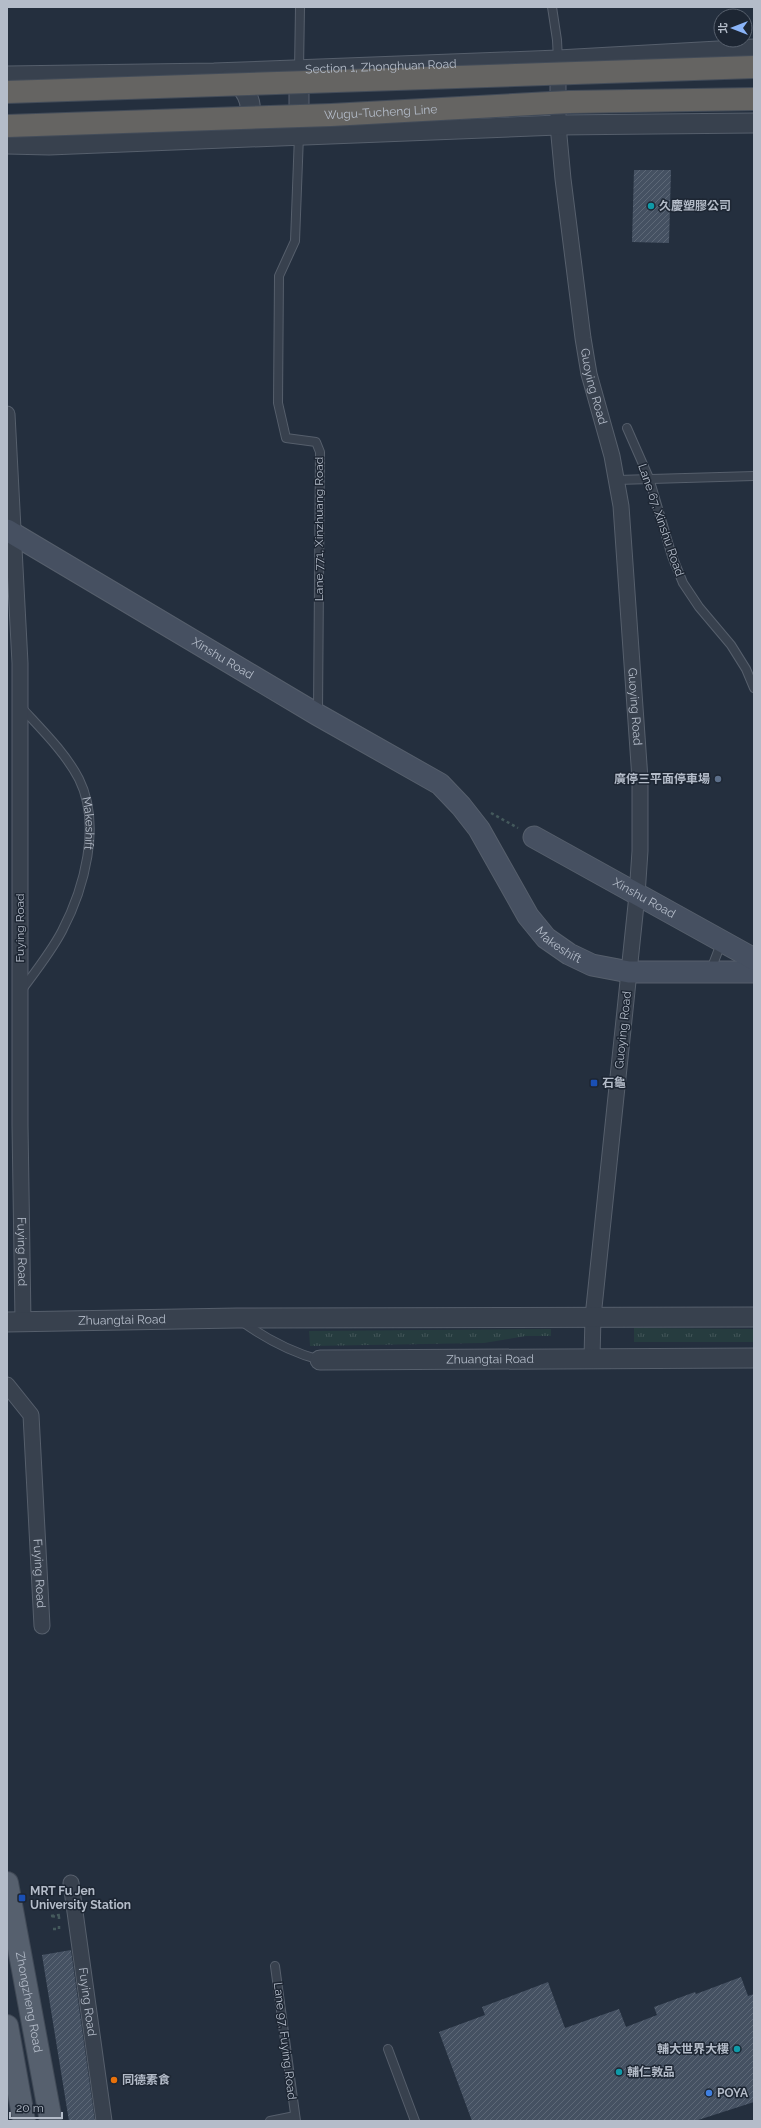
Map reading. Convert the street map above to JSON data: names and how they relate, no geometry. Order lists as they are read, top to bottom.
{
  "streets": {
    "highway": ["Wugu-Tucheng Line"],
    "main road": ["Xinshu Road", "Makeshift", "Zhongzheng Road"],
    "street": [
      "Section 1, Zhonghuan Road",
      "Guoying Road",
      "Fuying Road",
      "Zhuangtai Road"
    ],
    "lane": ["Lane 67, Xinshu Road", "Lane 771, Xinzhuang Road", "Lane 97, Fuying Road"]
  },
  "crossings": [
    ["Section 1, Zhonghuan Road", "Guoying Road"],
    ["Guoying Road", "Xinshu Road"],
    ["Guoying Road", "Makeshift"],
    ["Guoying Road", "Zhuangtai Road"],
    ["Lane 771, Xinzhuang Road", "Xinshu Road"],
    ["Xinshu Road", "Makeshift"],
    ["Xinshu Road", "Fuying Road"],
    ["Makeshift", "Fuying Road"],
    ["Fuying Road", "Zhuangtai Road"]
  ],
  "places": {
    "other": [
      "久慶塑膠公司",
      "廣停三平面停車場",
      "輔大世界大樓",
      "輔仁敦品",
      "同德素食",
      "POYA"
    ],
    "transit": ["石龜", "MRT Fu Jen University Station"]
  },
  "scale_bar": "20 m",
  "north": "left"
}
